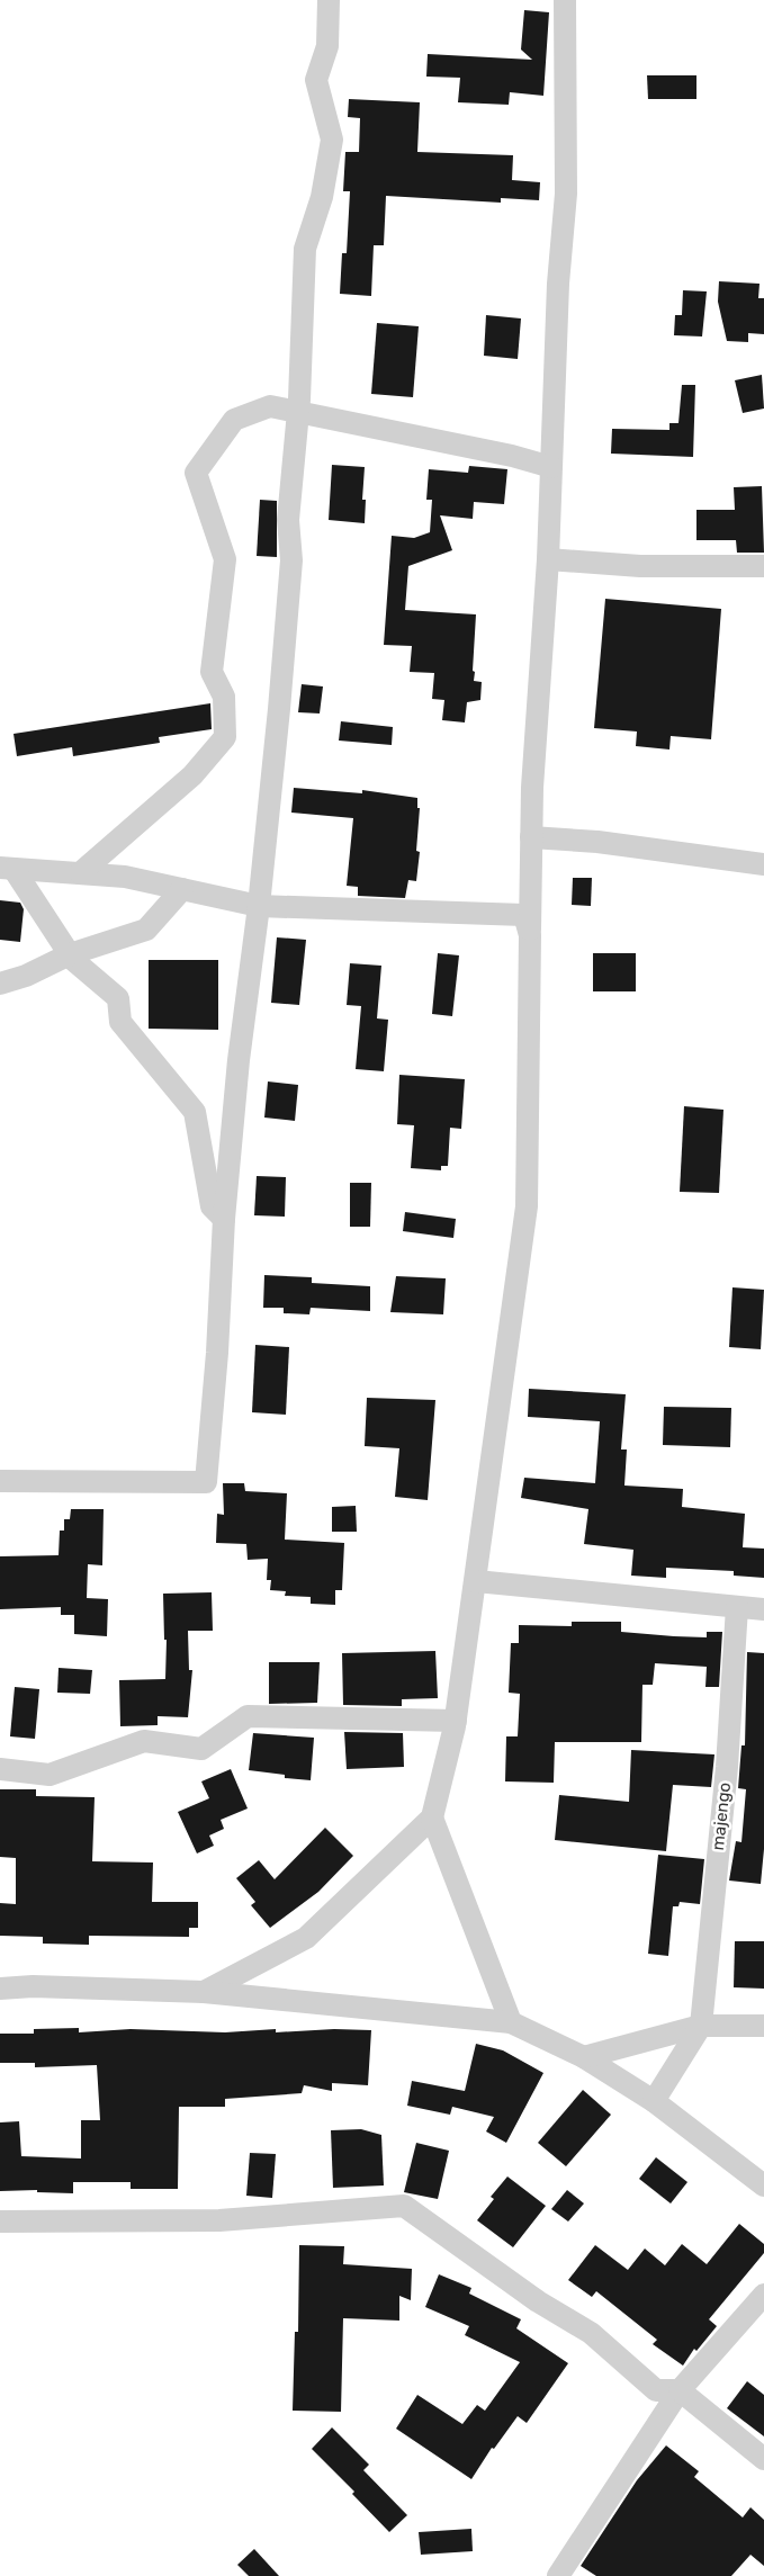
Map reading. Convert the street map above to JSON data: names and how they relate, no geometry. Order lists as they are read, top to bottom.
{
  "streets": {
    "street": ["majengo"]
  }
}
